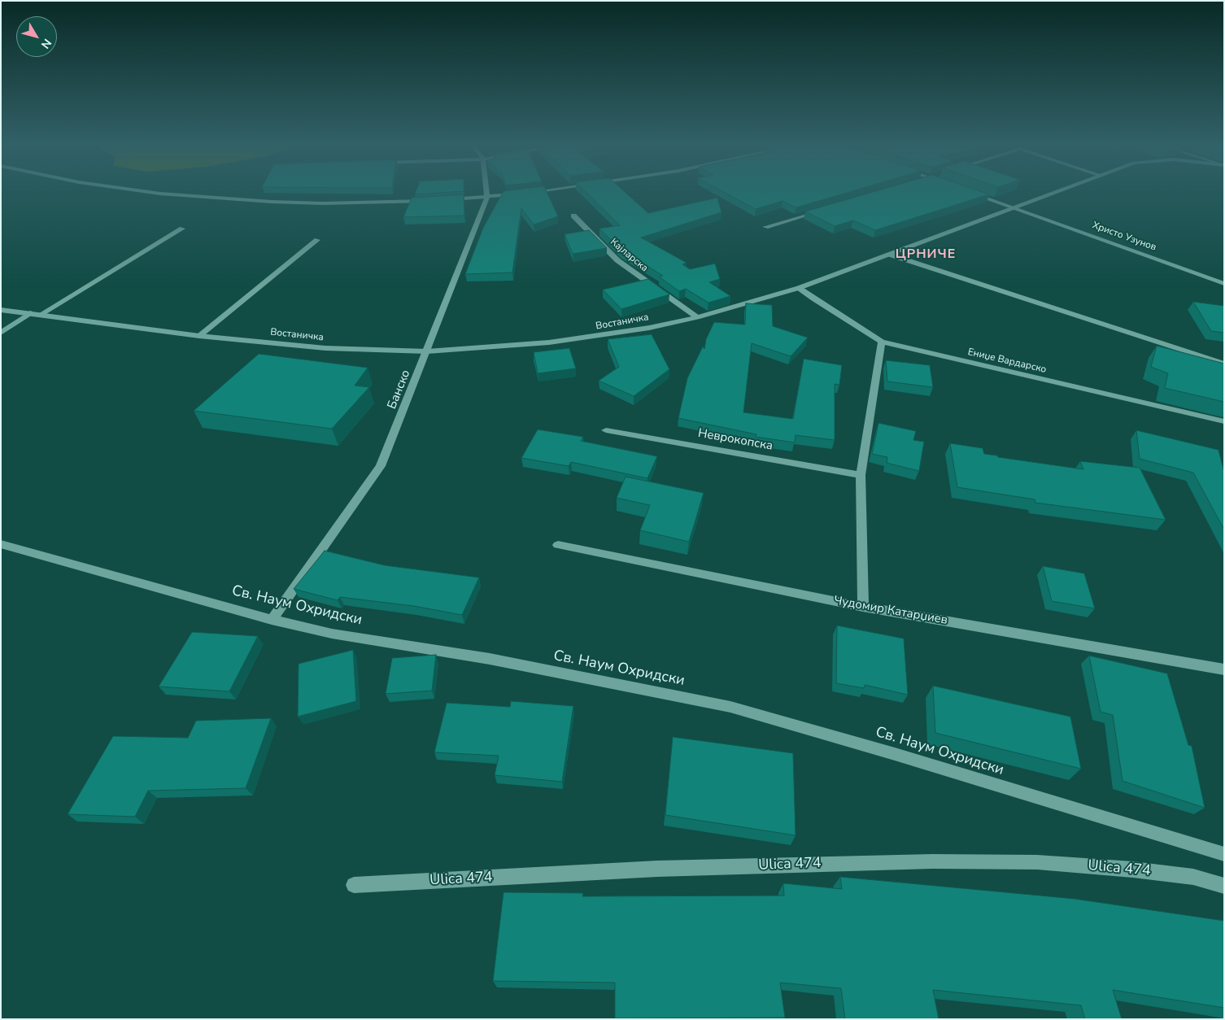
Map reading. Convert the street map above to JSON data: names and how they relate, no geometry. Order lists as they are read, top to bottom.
{
  "streets": {
    "street": [
      "Христо Узунов",
      "Кајларска",
      "Востаничка",
      "Ениџе Вардарско",
      "Банско",
      "Неврокопска",
      "Св. Наум Охридски",
      "Чудомир Катарџиев",
      "Ulica 474"
    ]
  },
  "crossings": [
    ["Христо Узунов", "Востаничка"],
    ["Кајларска", "Востаничка"],
    ["Востаничка", "Ениџе Вардарско"],
    ["Востаничка", "Банско"],
    ["Банско", "Св. Наум Охридски"]
  ],
  "districts": ["ЦРНИЧЕ"],
  "north": "bottom right"
}
